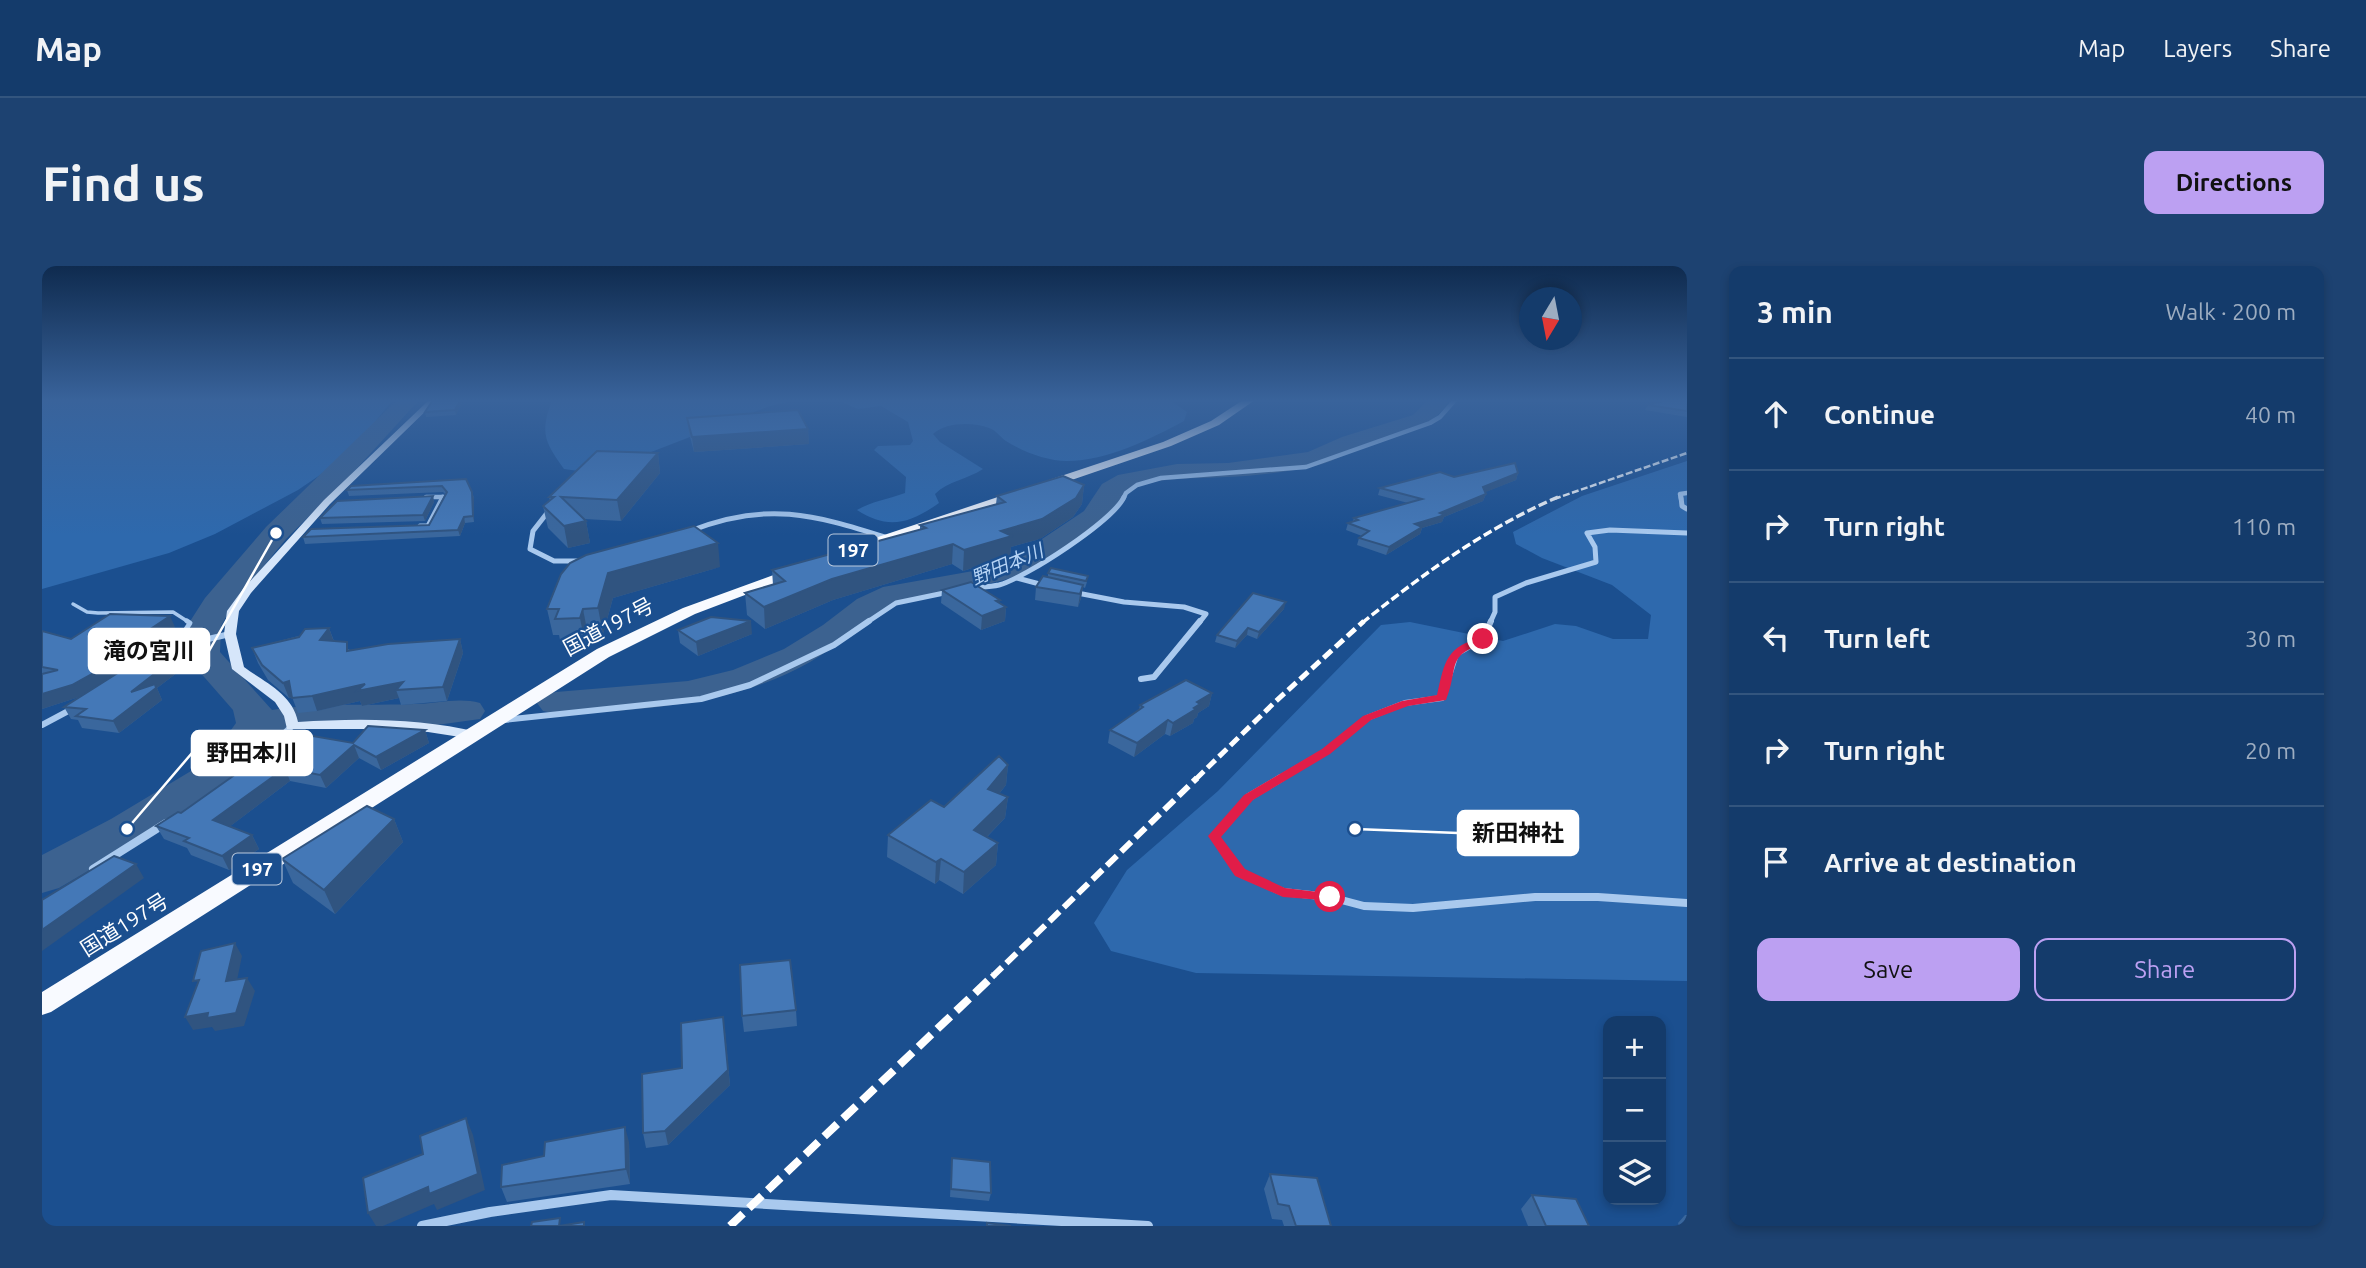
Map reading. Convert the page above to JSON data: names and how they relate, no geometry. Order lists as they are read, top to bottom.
{
  "streets": {
    "highway": ["197", "国道197号"]
  },
  "water": ["野田本川"],
  "places": ["滝の宮川", "野田本川", "新田神社"],
  "north": "bottom",
  "page": {
    "header": "Map",
    "nav": ["Map", "Layers", "Share"],
    "buttons": [
      "Directions",
      ["Save", "Share"]
    ],
    "title": "Find us",
    "heading": ["3 min", "Walk · 200 m"],
    "list": [
      ["Continue", "40 m"],
      ["Turn right", "110 m"],
      ["Turn left", "30 m"],
      ["Turn right", "20 m"],
      "Arrive at destination"
    ],
    "map_buttons": ["+", "−"]
  }
}
